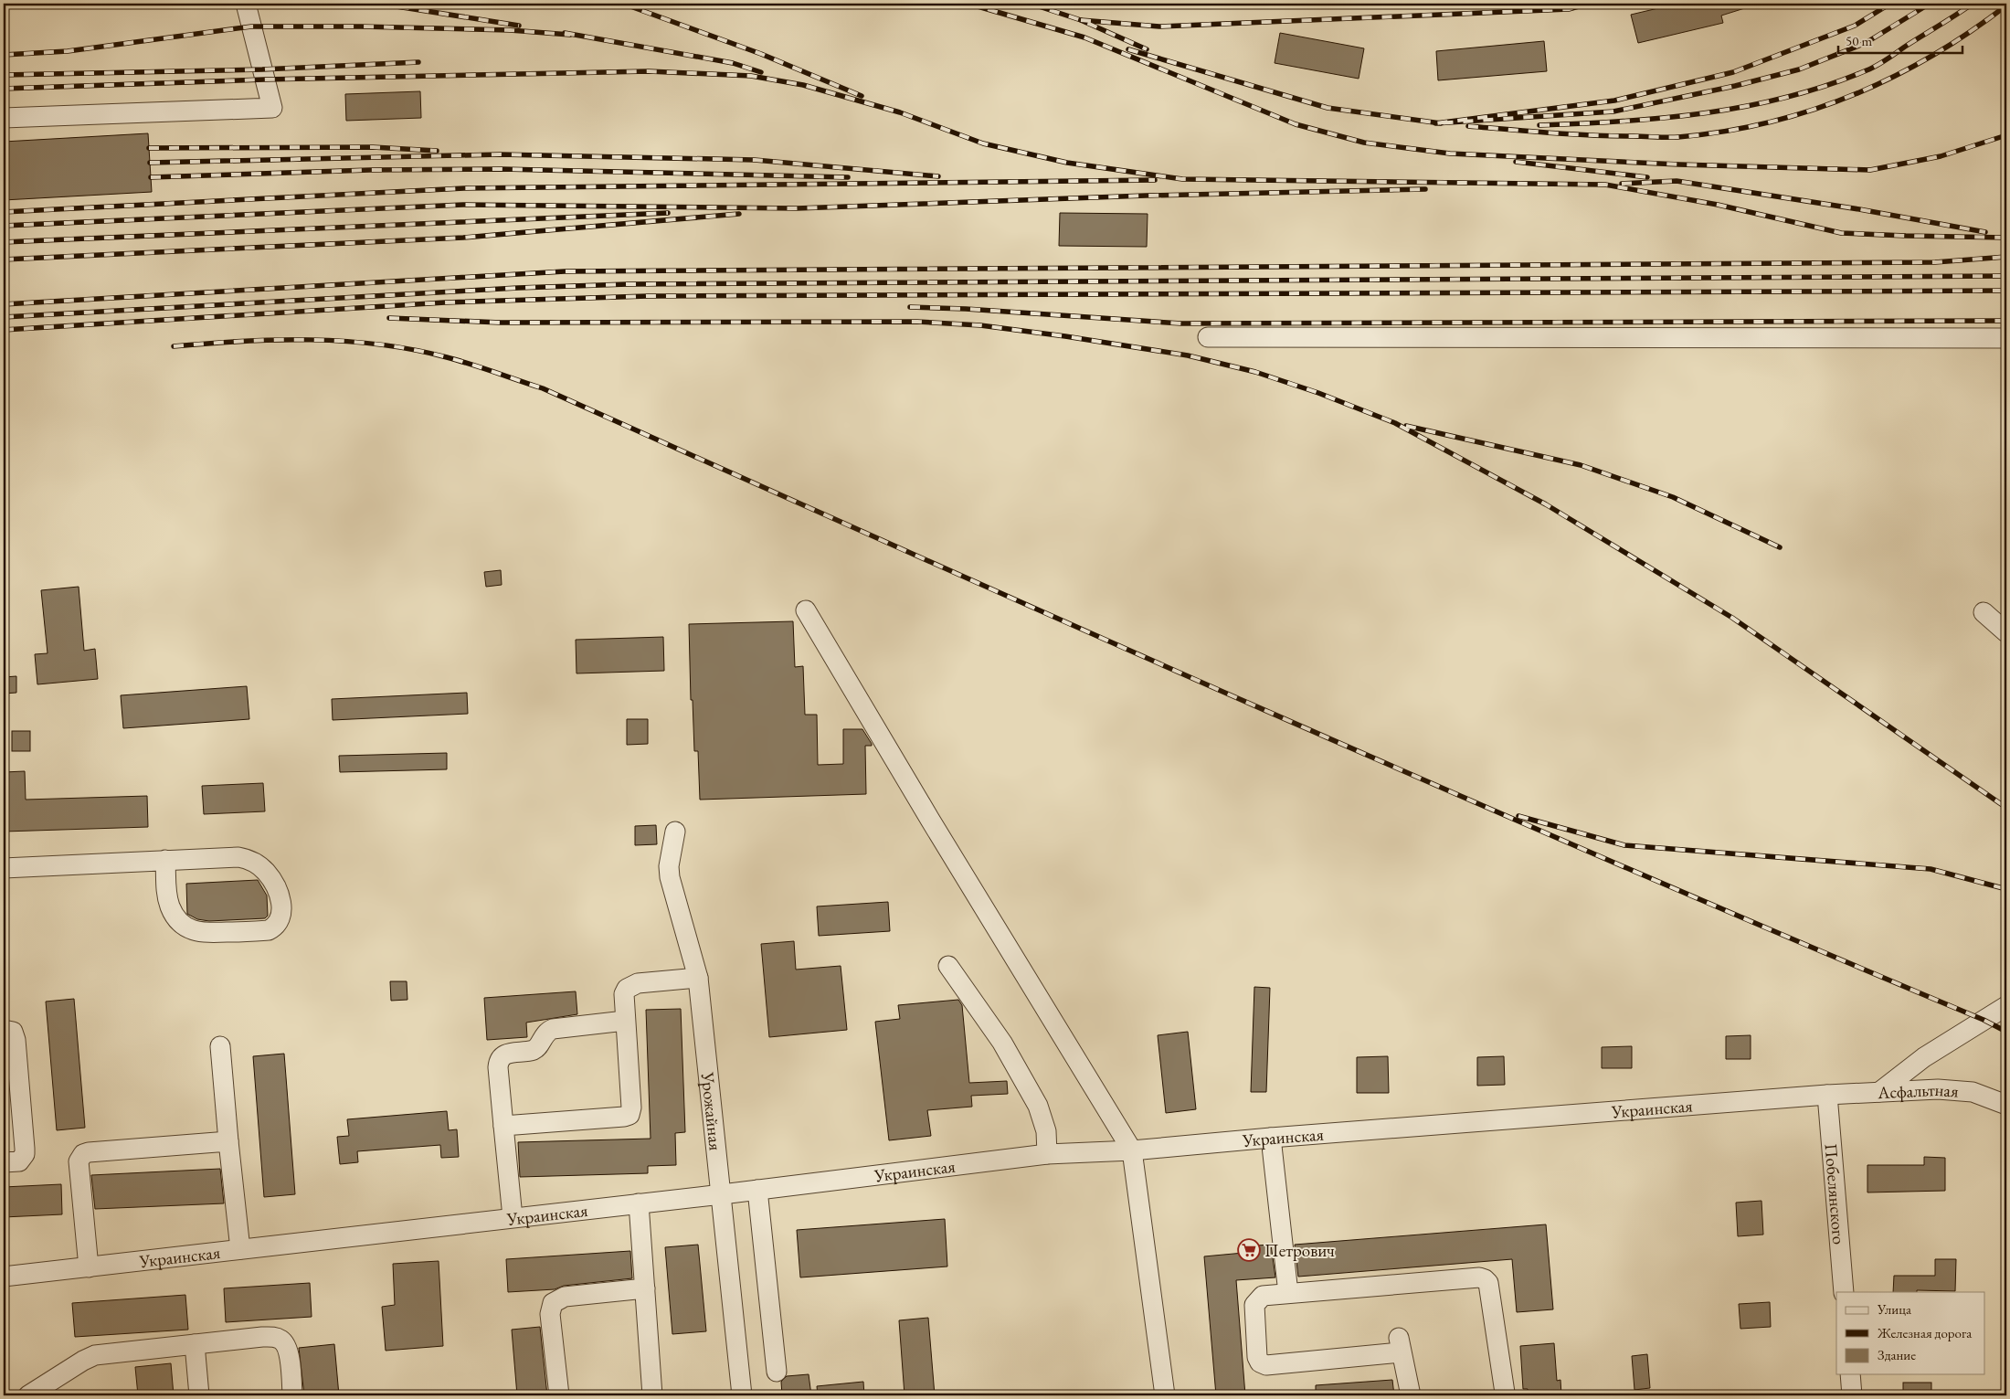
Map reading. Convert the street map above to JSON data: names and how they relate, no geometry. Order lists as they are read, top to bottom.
{
  "streets": {
    "street": [
      "Асфальтная",
      "Украинская",
      "Урожайная",
      "Побелянского"
    ]
  },
  "crossings": [
    ["Асфальтная", "Украинская"],
    ["Асфальтная", "Побелянского"],
    ["Украинская", "Урожайная"],
    ["Украинская", "Побелянского"]
  ],
  "places": {
    "supermarket": ["Петрович"]
  },
  "legend": ["Улица", "Железная дорога", "Здание"],
  "scale_bar": "50 m"
}
